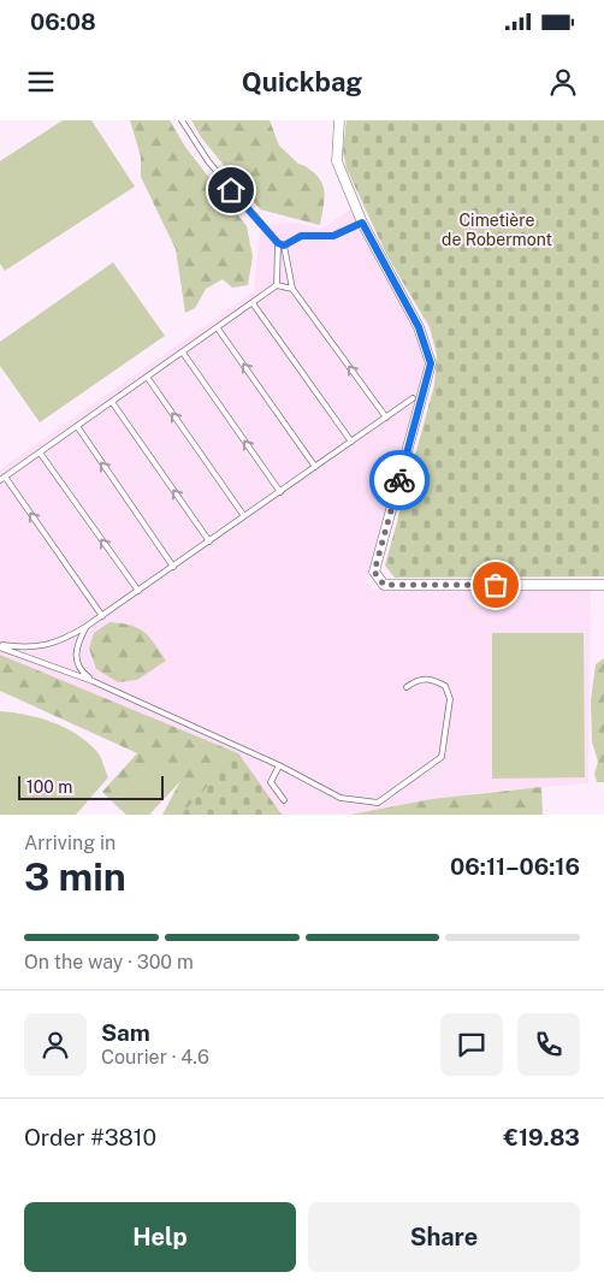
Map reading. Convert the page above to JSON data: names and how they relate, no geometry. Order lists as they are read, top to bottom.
{
  "parks": ["Cimetière de Robermont"],
  "scale_bar": "100 m",
  "page": {
    "status": "06:08",
    "header": "Quickbag",
    "scale": "100 m",
    "heading": ["3 min", "Arriving in", "06:11–06:16"],
    "panel": [
      "Sam",
      "Courier · 4.6",
      "Order #3810",
      "€19.83"
    ],
    "bar": "On the way · 300 m",
    "buttons": ["Help", "Share"]
  }
}
